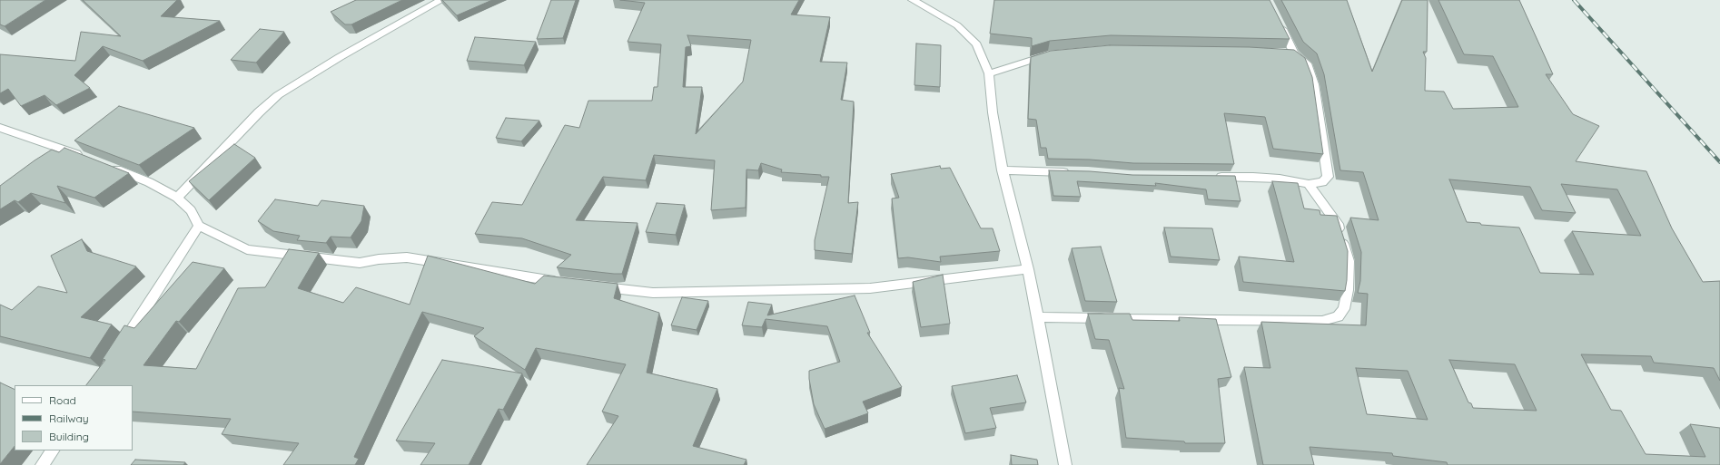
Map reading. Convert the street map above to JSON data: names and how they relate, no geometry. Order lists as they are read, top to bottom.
{
  "legend": ["Road", "Railway", "Building"]
}
